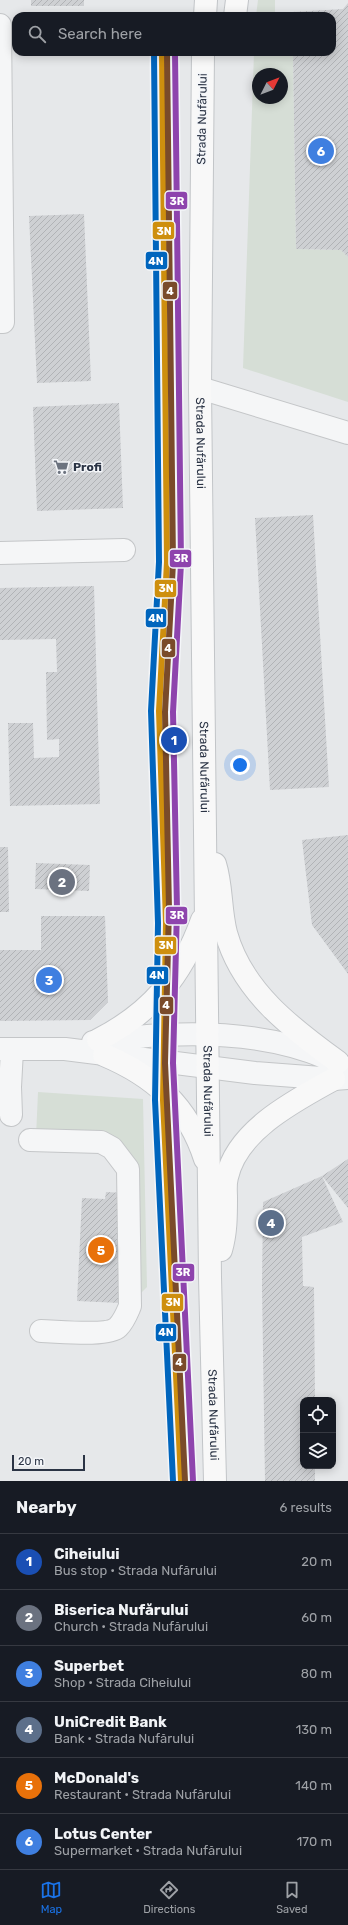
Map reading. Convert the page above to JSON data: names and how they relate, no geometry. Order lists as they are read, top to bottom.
{
  "streets": {
    "main road": ["Strada Nufărului"]
  },
  "places": {
    "supermarket": ["Profi"]
  },
  "lines": [
    "transit line 3N",
    "transit line 4N",
    "transit line 3R",
    "transit line 4"
  ],
  "scale_bar": "20 m",
  "north": "top right",
  "page": {
    "search": "Search here",
    "pins": [
      "6",
      "1",
      "2",
      "3",
      "4",
      "5"
    ],
    "scale": "20 m",
    "heading": ["Nearby", "6 results"],
    "list": [
      {
        "mark": "1",
        "name": "Ciheiului",
        "note": "Bus stop · Strada Nufărului",
        "value": "20 m"
      },
      {
        "mark": "2",
        "name": "Biserica Nufărului",
        "note": "Church · Strada Nufărului",
        "value": "60 m"
      },
      {
        "mark": "3",
        "name": "Superbet",
        "note": "Shop · Strada Ciheiului",
        "value": "80 m"
      },
      {
        "mark": "4",
        "name": "UniCredit Bank",
        "note": "Bank · Strada Nufărului",
        "value": "130 m"
      },
      {
        "mark": "5",
        "name": "McDonald's",
        "note": "Restaurant · Strada Nufărului",
        "value": "140 m"
      },
      {
        "mark": "6",
        "name": "Lotus Center",
        "note": "Supermarket · Strada Nufărului",
        "value": "170 m"
      }
    ],
    "nav": ["Map", "Directions", "Saved"]
  }
}
